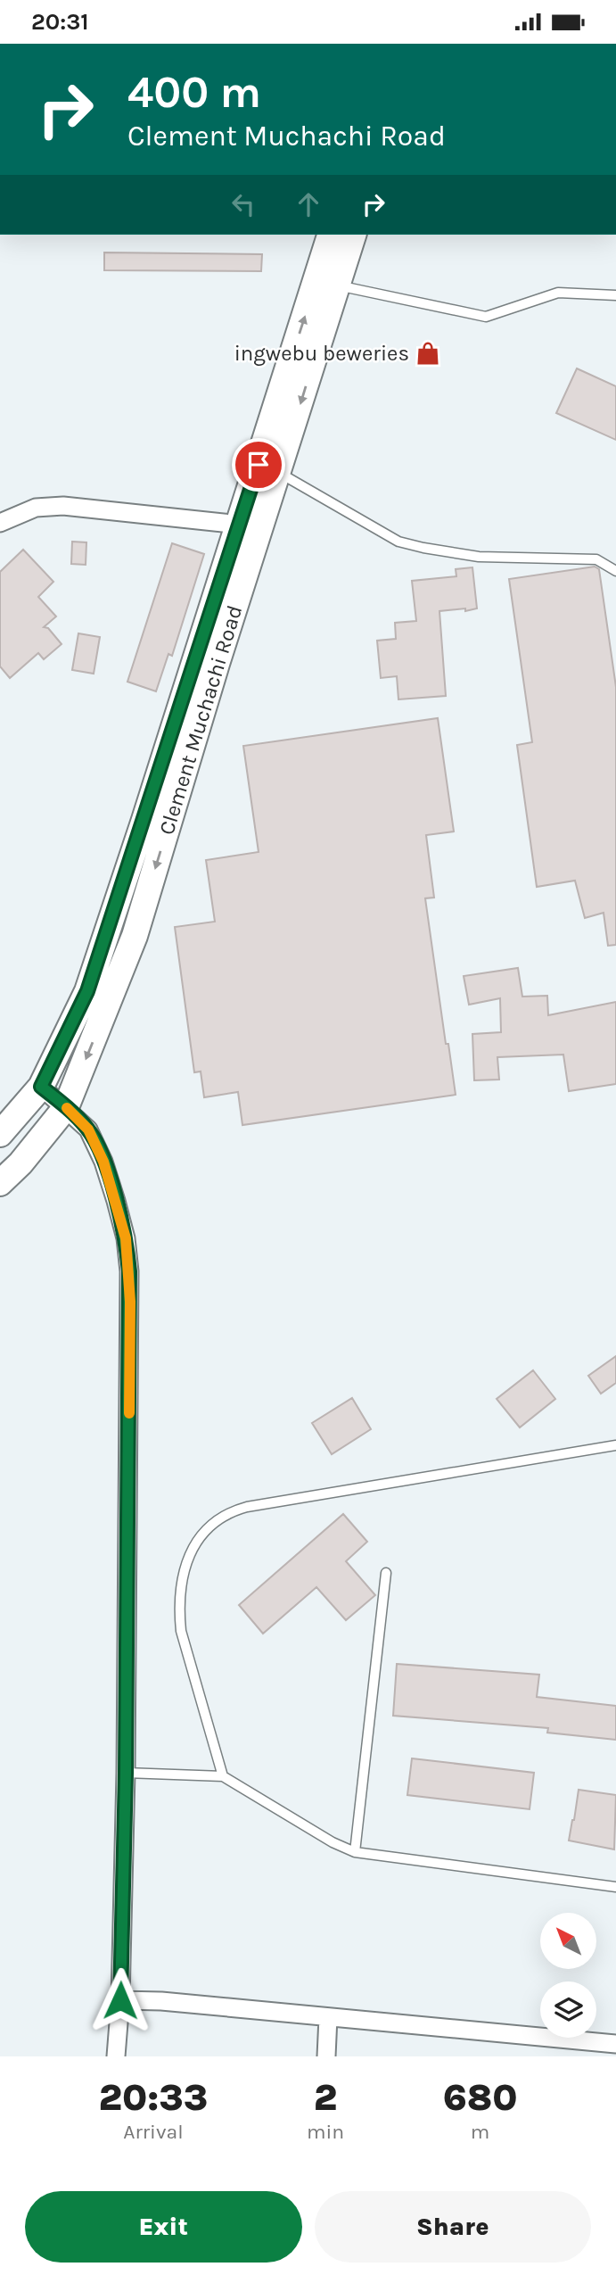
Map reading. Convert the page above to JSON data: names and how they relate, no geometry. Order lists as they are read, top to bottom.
{
  "streets": {
    "main road": ["Clement Muchachi Road"]
  },
  "places": {
    "shop": ["ingwebu beweries"]
  },
  "north": "top left",
  "page": {
    "status": "20:31",
    "turn": ["400 m", "Clement Muchachi Road"],
    "eta": [
      "20:33",
      "Arrival",
      "2",
      "min",
      "680",
      "m"
    ],
    "buttons": ["Exit", "Share"]
  }
}
